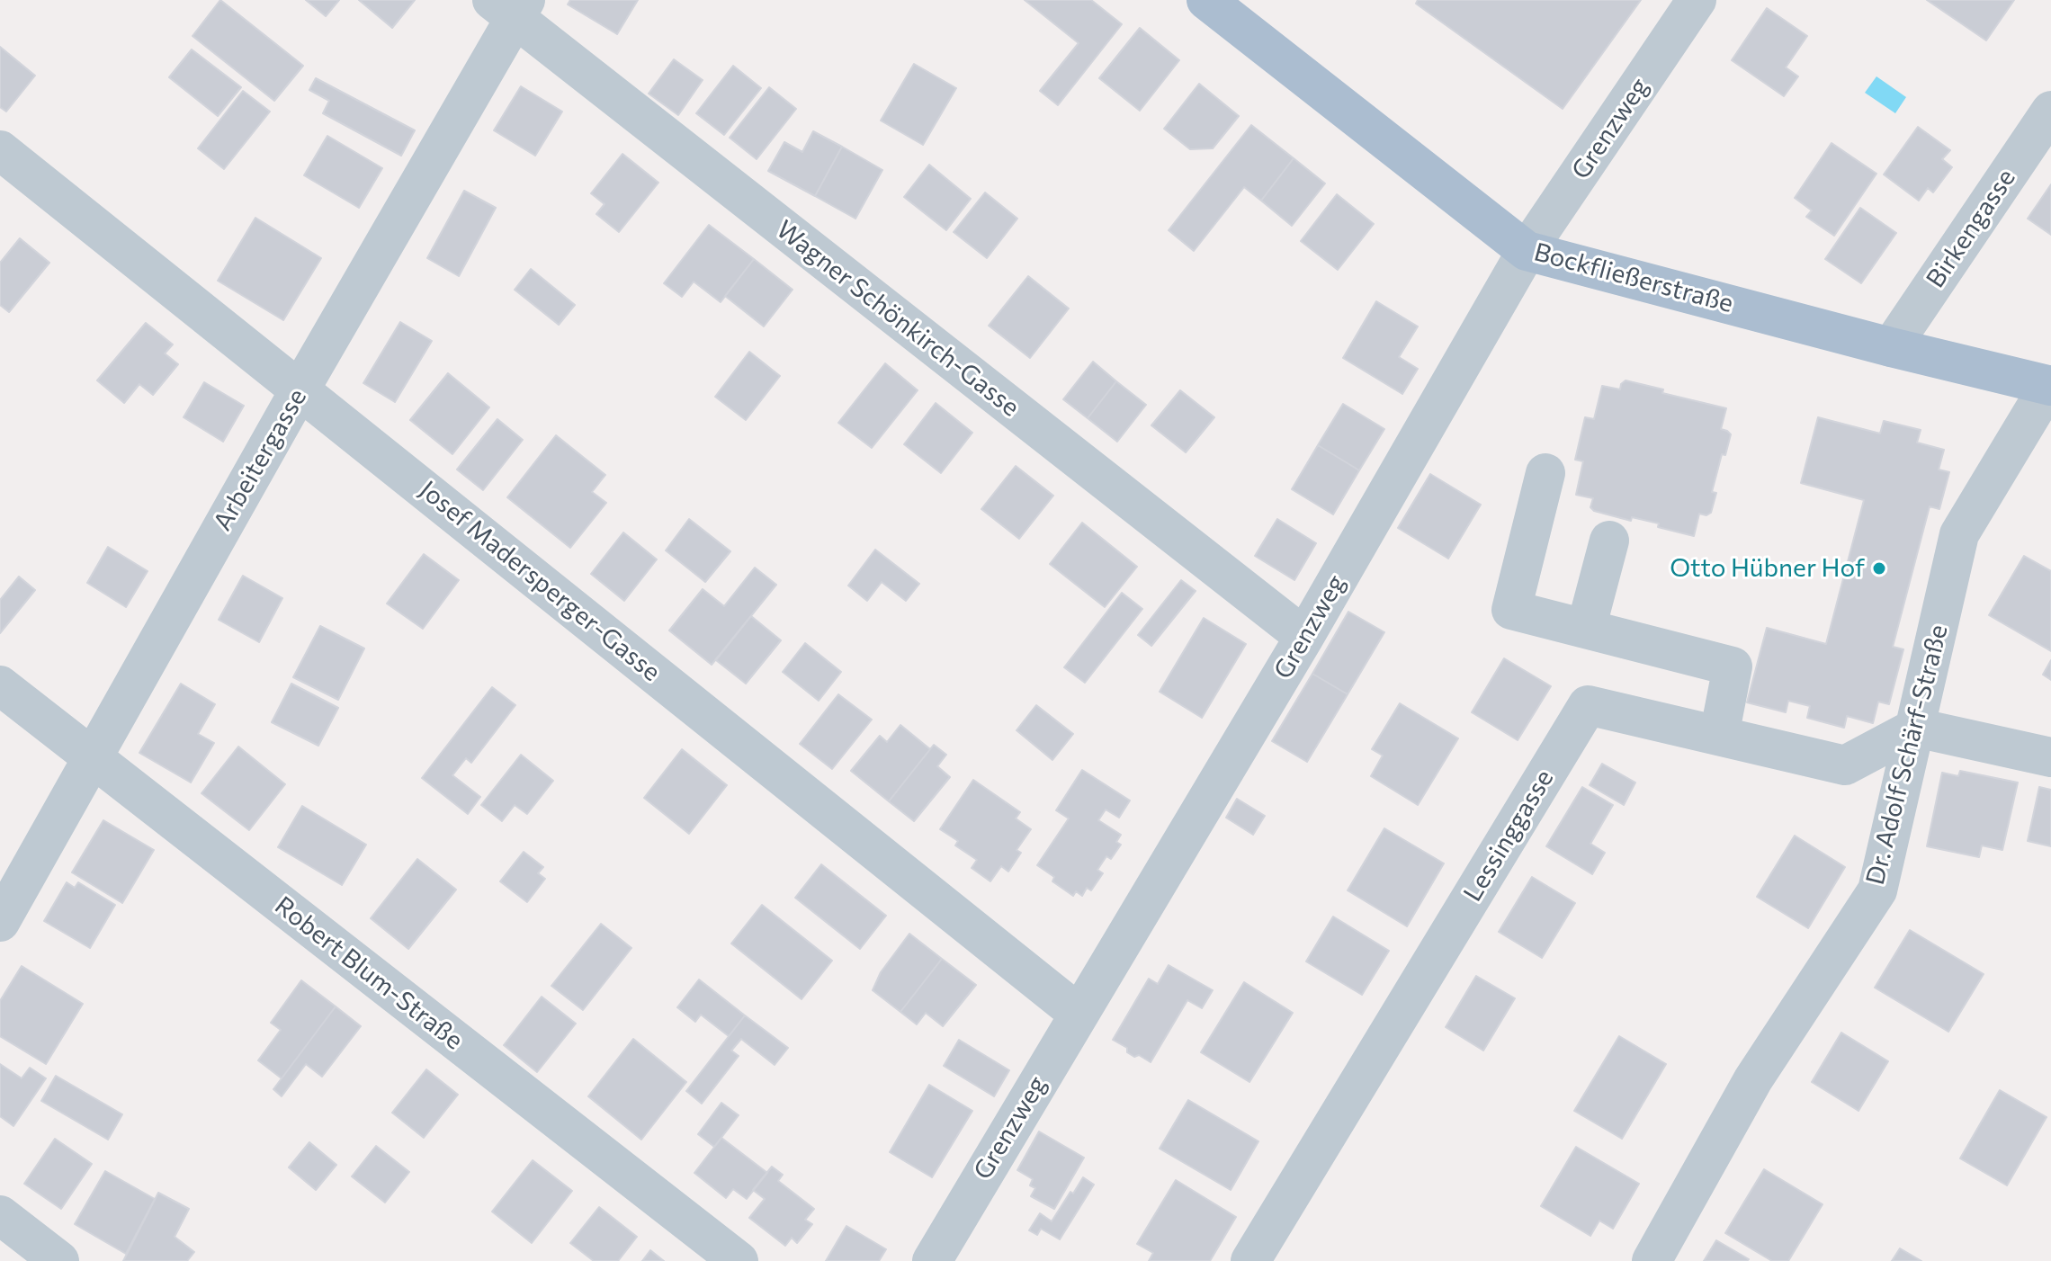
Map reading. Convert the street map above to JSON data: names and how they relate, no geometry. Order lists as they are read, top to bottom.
{
  "streets": {
    "main road": ["Bockfließerstraße"],
    "street": [
      "Grenzweg",
      "Birkengasse",
      "Wagner Schönkirch-Gasse",
      "Arbeitergasse",
      "Josef Madersperger-Gasse",
      "Dr. Adolf Schärf-Straße",
      "Lessinggasse",
      "Robert Blum-Straße"
    ]
  },
  "crossings": [
    ["Grenzweg", "Bockfließerstraße"],
    ["Grenzweg", "Wagner Schönkirch-Gasse"],
    ["Grenzweg", "Josef Madersperger-Gasse"],
    ["Birkengasse", "Bockfließerstraße"],
    ["Bockfließerstraße", "Dr. Adolf Schärf-Straße"],
    ["Wagner Schönkirch-Gasse", "Arbeitergasse"],
    ["Arbeitergasse", "Josef Madersperger-Gasse"],
    ["Arbeitergasse", "Robert Blum-Straße"],
    ["Dr. Adolf Schärf-Straße", "Lessinggasse"]
  ],
  "places": ["Otto Hübner Hof"]
}
